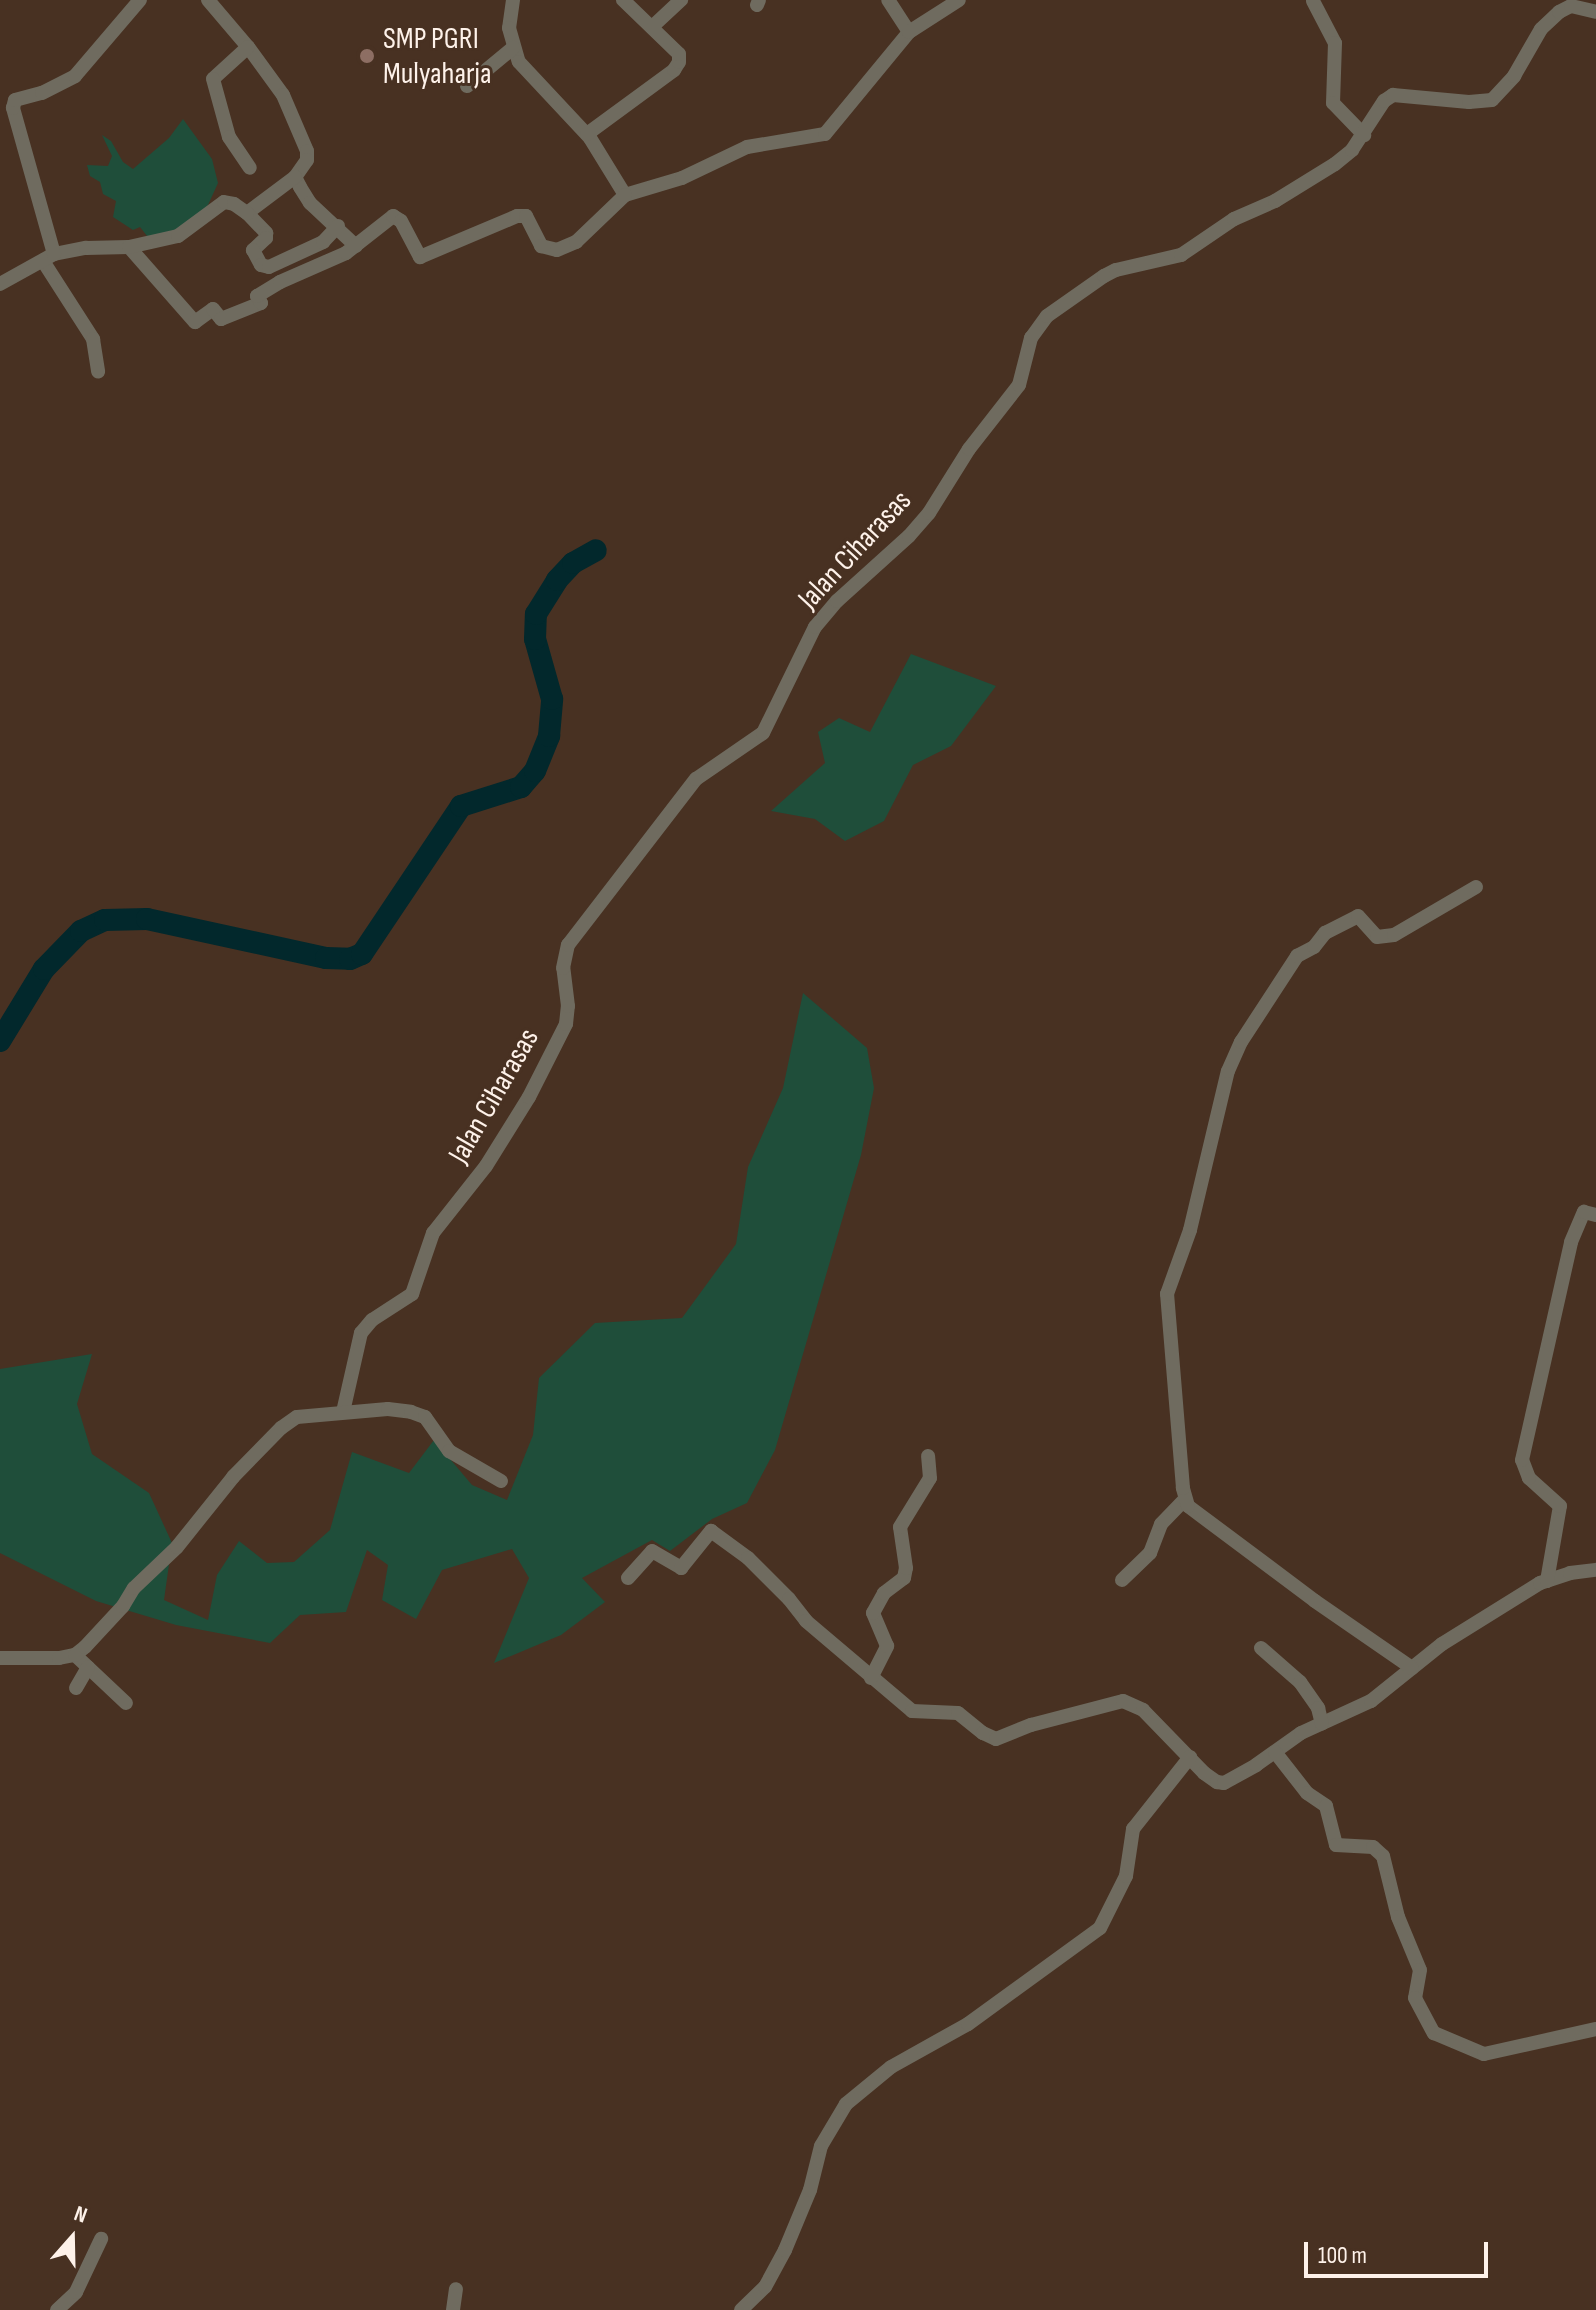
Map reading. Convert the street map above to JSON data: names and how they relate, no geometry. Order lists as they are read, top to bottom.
{
  "streets": {
    "street": ["Jalan Ciharasas"]
  },
  "places": ["SMP PGRI Mulyaharja"],
  "scale_bar": "100 m",
  "north": "top"
}
